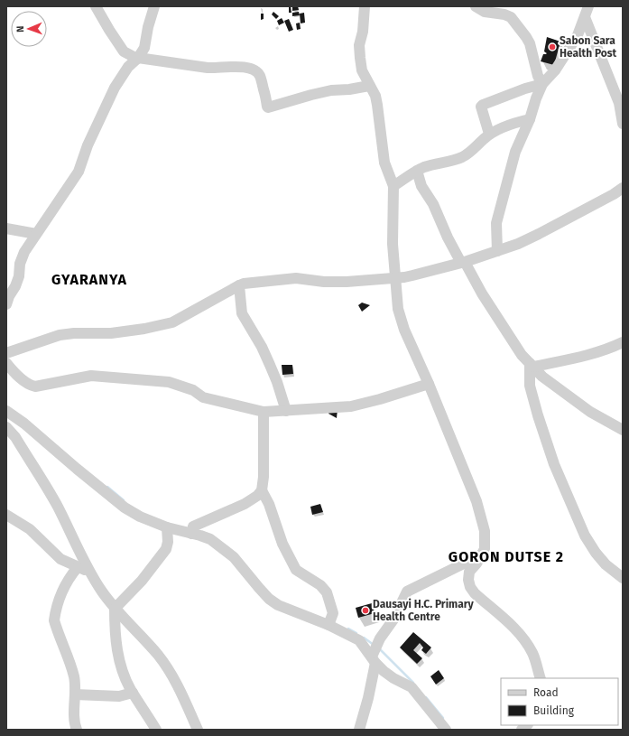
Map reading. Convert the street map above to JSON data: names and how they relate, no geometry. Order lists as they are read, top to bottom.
{
  "districts": ["GYARANYA", "GORON DUTSE 2"],
  "places": ["Sabon Sara Health Post", "Dausayi H.C. Primary Health Centre"],
  "legend": ["Road", "Building"],
  "north": "left"
}
